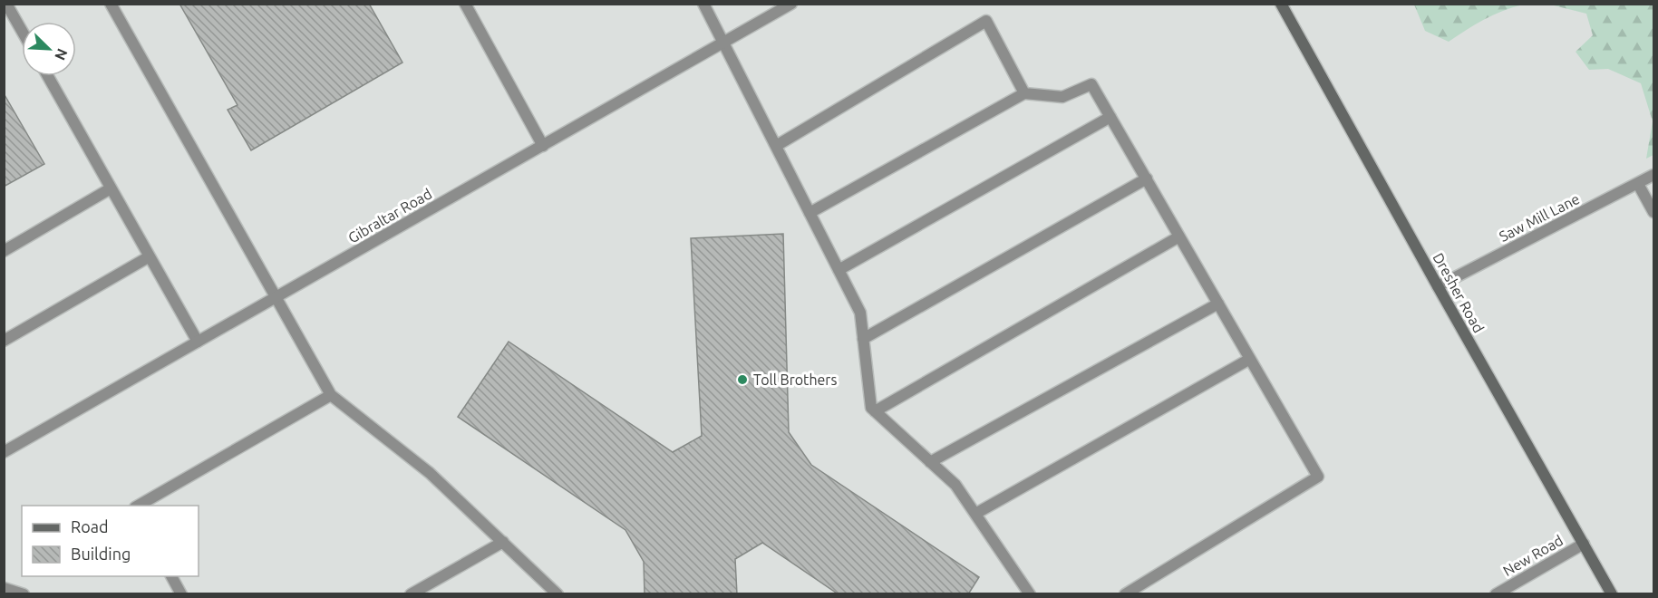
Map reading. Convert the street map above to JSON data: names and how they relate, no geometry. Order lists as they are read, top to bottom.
{
  "streets": {
    "main road": ["Dresher Road"],
    "street": ["Gibraltar Road", "Saw Mill Lane", "New Road"]
  },
  "crossings": [
    ["Saw Mill Lane", "Dresher Road"],
    ["Dresher Road", "New Road"]
  ],
  "places": ["Toll Brothers"],
  "legend": ["Road", "Building"],
  "north": "bottom right"
}
